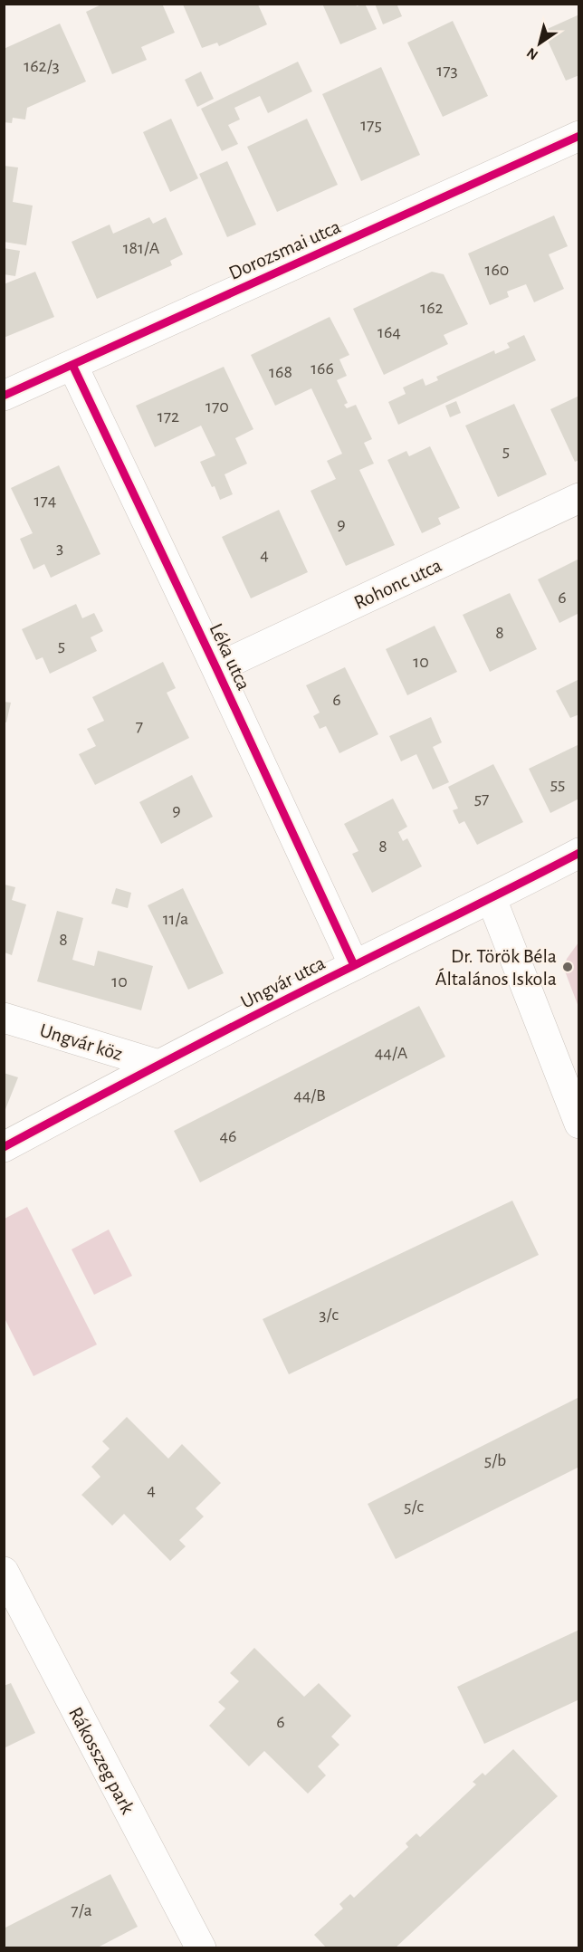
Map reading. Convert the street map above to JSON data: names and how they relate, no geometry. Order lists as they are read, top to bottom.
{
  "streets": {
    "street": [
      "Dorozsmai utca",
      "Rohonc utca",
      "Léka utca",
      "Ungvár utca",
      "Ungvár köz",
      "Rákosszeg park"
    ]
  },
  "crossings": [
    ["Dorozsmai utca", "Léka utca"],
    ["Rohonc utca", "Léka utca"],
    ["Léka utca", "Ungvár utca"],
    ["Ungvár utca", "Ungvár köz"]
  ],
  "places": ["Dr. Török Béla Általános Iskola"],
  "house_numbers": [
    "162/3",
    "173",
    "175",
    "181/A",
    "160",
    "162",
    "164",
    "166",
    "168",
    "170",
    "172",
    "5",
    "174",
    "9",
    "3",
    "4",
    "6",
    "8",
    "5",
    "10",
    "6",
    "7",
    "55",
    "57",
    "9",
    "8",
    "11/a",
    "8",
    "10",
    "44/A",
    "44/B",
    "46",
    "3/c",
    "5/b",
    "4",
    "5/c",
    "6",
    "7/a"
  ],
  "north": "bottom left"
}
